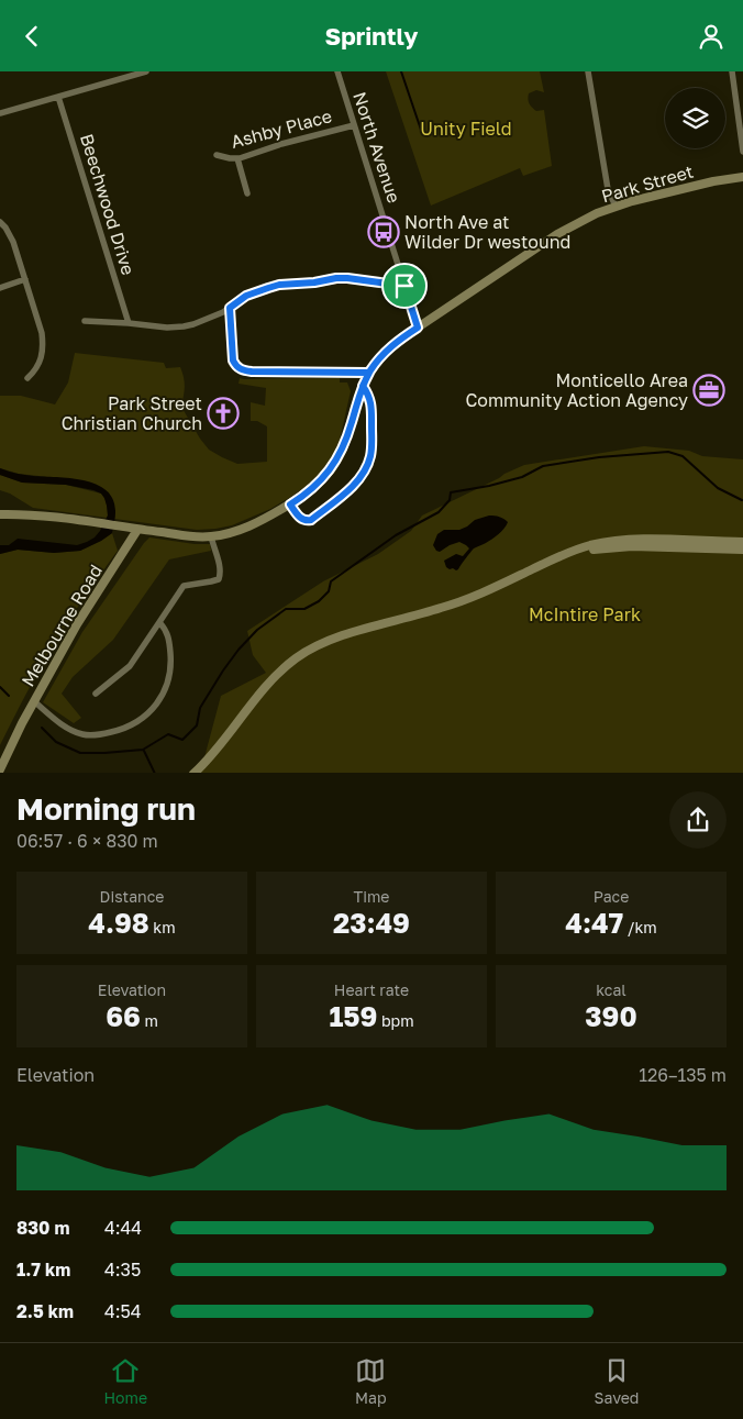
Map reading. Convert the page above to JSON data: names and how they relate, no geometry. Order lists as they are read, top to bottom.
{
  "streets": {
    "street": [
      "Ashby Place",
      "North Avenue",
      "Park Street",
      "Beechwood Drive",
      "Melbourne Road"
    ]
  },
  "crossings": [
    ["Ashby Place", "North Avenue"],
    ["North Avenue", "Park Street"],
    ["Park Street", "Melbourne Road"]
  ],
  "parks": ["Unity Field", "McIntire Park"],
  "places": {
    "bus stop": ["North Ave at Wilder Dr westound"],
    "office": ["Monticello Area Community Action Agency"],
    "church": ["Park Street Christian Church"]
  },
  "page": {
    "header": "Sprintly",
    "heading": ["Morning run", "06:57 · 6 × 830 m"],
    "stats": [
      ["Distance", "4.98 km"],
      ["Time", "23:49"],
      ["Pace", "4:47 /km"],
      ["Elevation", "66 m"],
      ["Heart rate", "159 bpm"],
      ["kcal", "390"]
    ],
    "chart": ["Elevation", "126–135 m"],
    "list": [
      {
        "name": "830 m",
        "note": "4:44"
      },
      {
        "name": "1.7 km",
        "note": "4:35"
      },
      {
        "name": "2.5 km",
        "note": "4:54"
      }
    ],
    "tabs": ["Home", "Map", "Saved"]
  }
}
